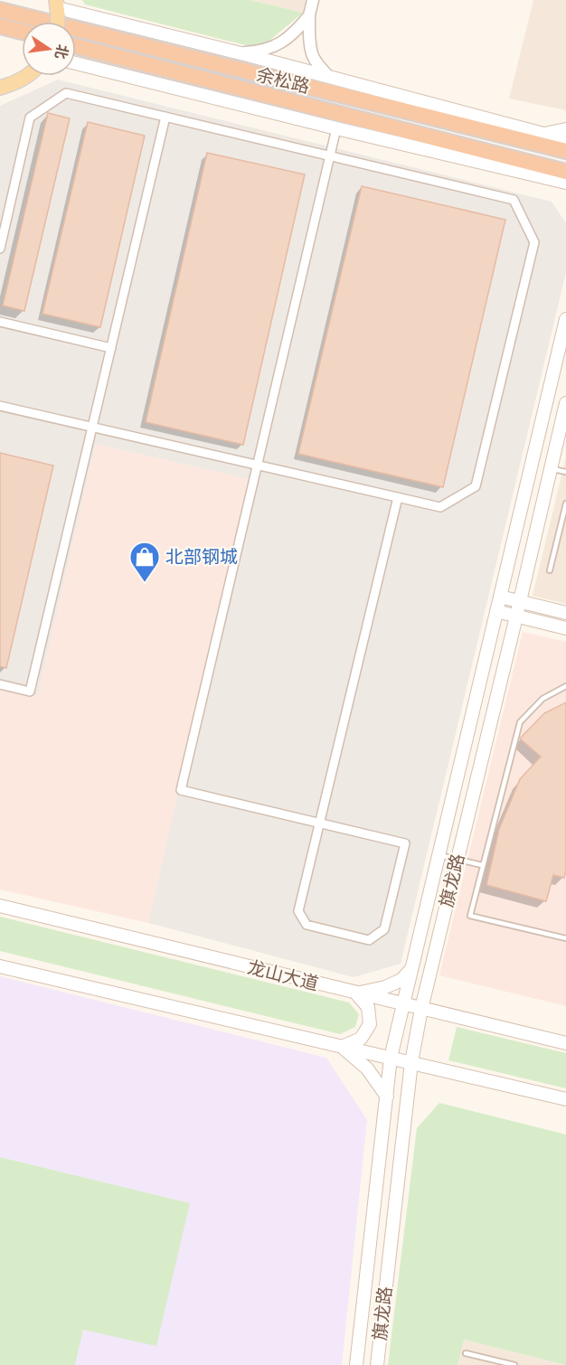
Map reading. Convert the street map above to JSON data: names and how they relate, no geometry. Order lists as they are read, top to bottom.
{
  "streets": {
    "highway": ["余松路"],
    "main road": ["旗龙路", "龙山大道"]
  },
  "crossings": [
    ["旗龙路", "龙山大道"]
  ],
  "places": {
    "shop": ["北部钢城"]
  },
  "north": "right"
}
